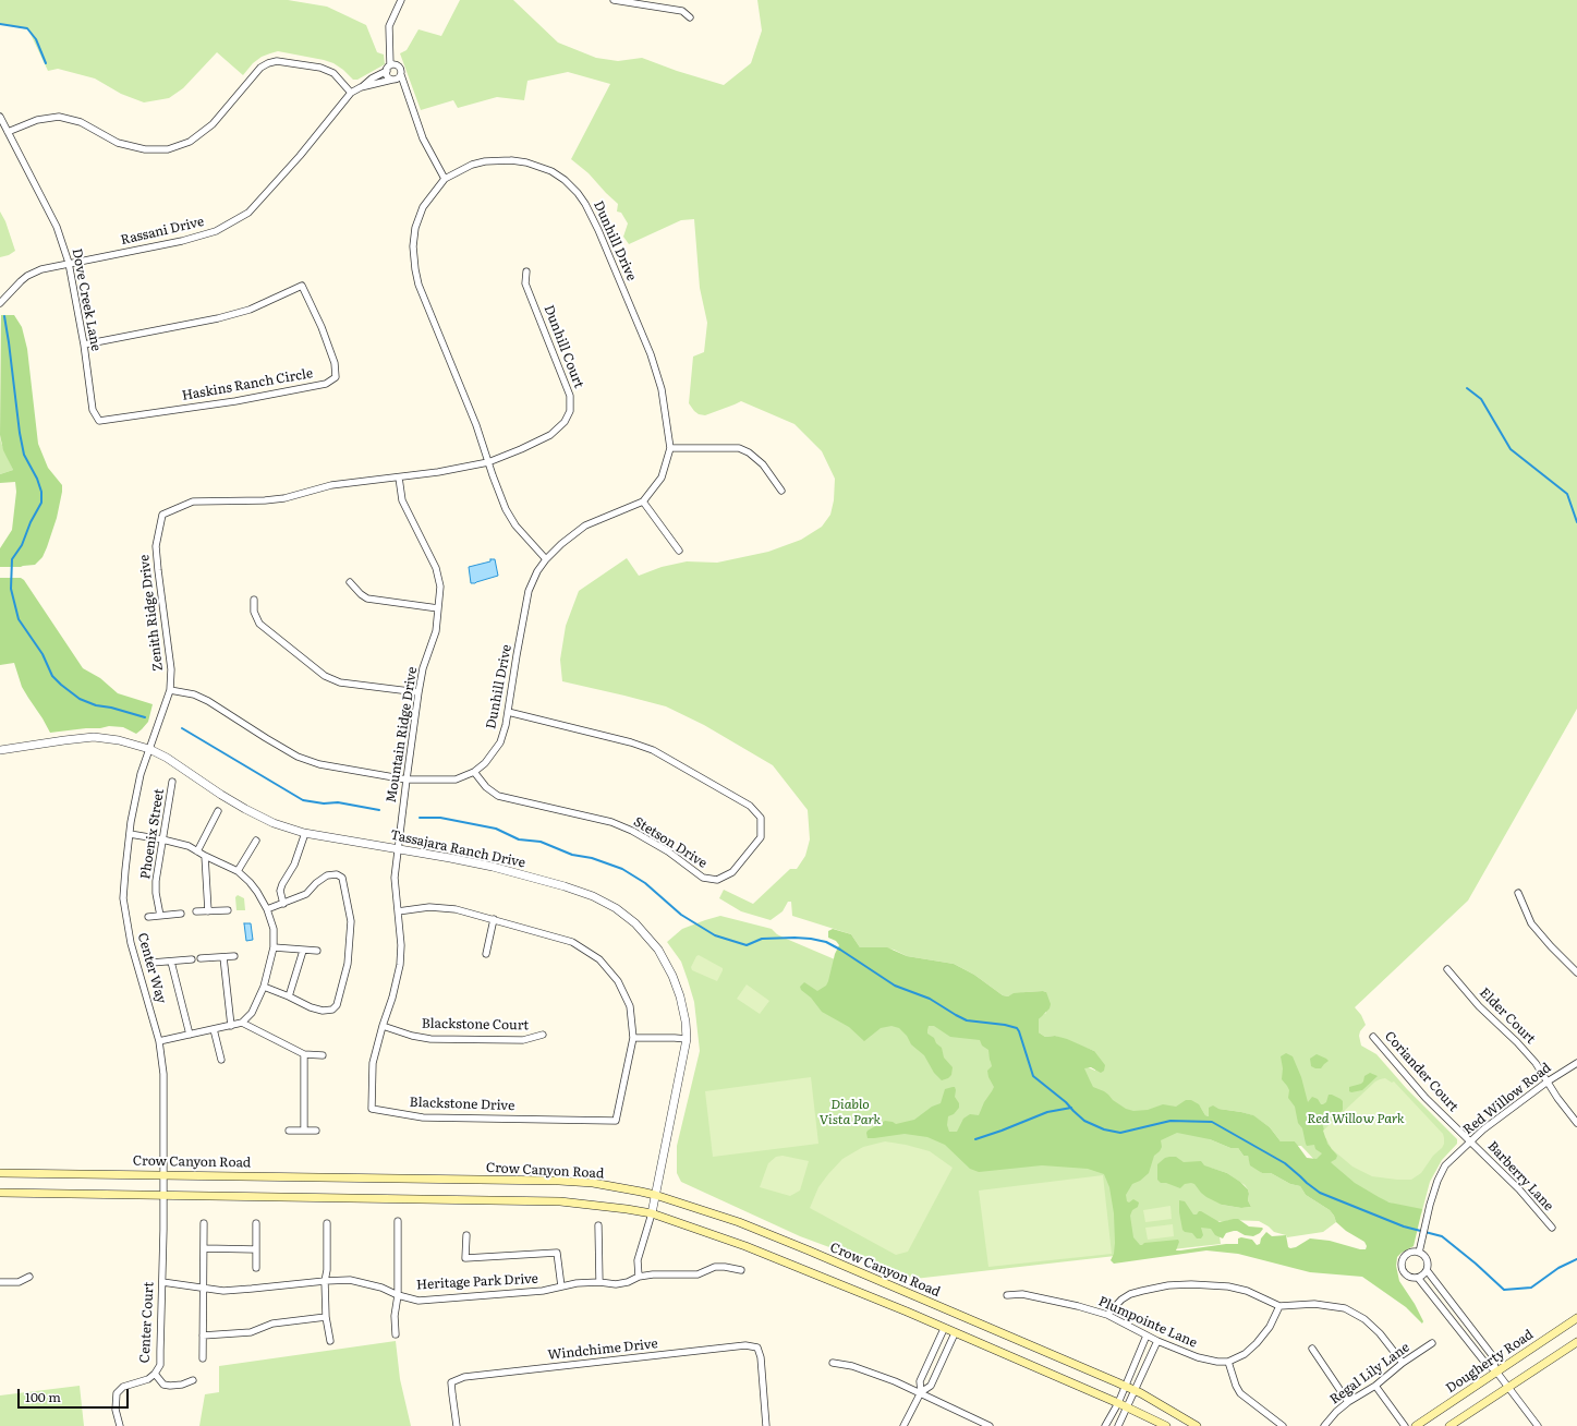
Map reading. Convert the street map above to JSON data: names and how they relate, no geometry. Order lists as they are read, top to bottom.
{
  "streets": {
    "main road": ["Crow Canyon Road", "Dougherty Road"],
    "street": [
      "Rassani Drive",
      "Dunhill Drive",
      "Dove Creek Lane",
      "Dunhill Court",
      "Haskins Ranch Circle",
      "Zenith Ridge Drive",
      "Mountain Ridge Drive",
      "Phoenix Street",
      "Stetson Drive",
      "Tassajara Ranch Drive",
      "Center Way",
      "Elder Court",
      "Blackstone Court",
      "Coriander Court",
      "Red Willow Road",
      "Blackstone Drive",
      "Barberry Lane",
      "Heritage Park Drive",
      "Center Court",
      "Plumpointe Lane",
      "Windchime Drive",
      "Regal Lily Lane"
    ]
  },
  "crossings": [
    ["Rassani Drive", "Dove Creek Lane"],
    ["Dunhill Drive", "Dunhill Court"],
    ["Dunhill Drive", "Zenith Ridge Drive"],
    ["Dunhill Drive", "Mountain Ridge Drive"],
    ["Dunhill Drive", "Stetson Drive"],
    ["Dove Creek Lane", "Haskins Ranch Circle"],
    ["Dunhill Court", "Zenith Ridge Drive"],
    ["Zenith Ridge Drive", "Mountain Ridge Drive"],
    ["Zenith Ridge Drive", "Tassajara Ranch Drive"],
    ["Zenith Ridge Drive", "Center Way"],
    ["Mountain Ridge Drive", "Tassajara Ranch Drive"],
    ["Mountain Ridge Drive", "Blackstone Drive"],
    ["Tassajara Ranch Drive", "Center Way"],
    ["Tassajara Ranch Drive", "Blackstone Drive"],
    ["Tassajara Ranch Drive", "Crow Canyon Road"],
    ["Center Way", "Crow Canyon Road"],
    ["Center Way", "Center Court"],
    ["Elder Court", "Red Willow Road"],
    ["Blackstone Court", "Blackstone Drive"],
    ["Coriander Court", "Red Willow Road"],
    ["Coriander Court", "Barberry Lane"],
    ["Red Willow Road", "Barberry Lane"],
    ["Heritage Park Drive", "Center Court"]
  ],
  "parks": ["Diablo Vista Park", "Red Willow Park"],
  "scale_bar": "100 m"
}
